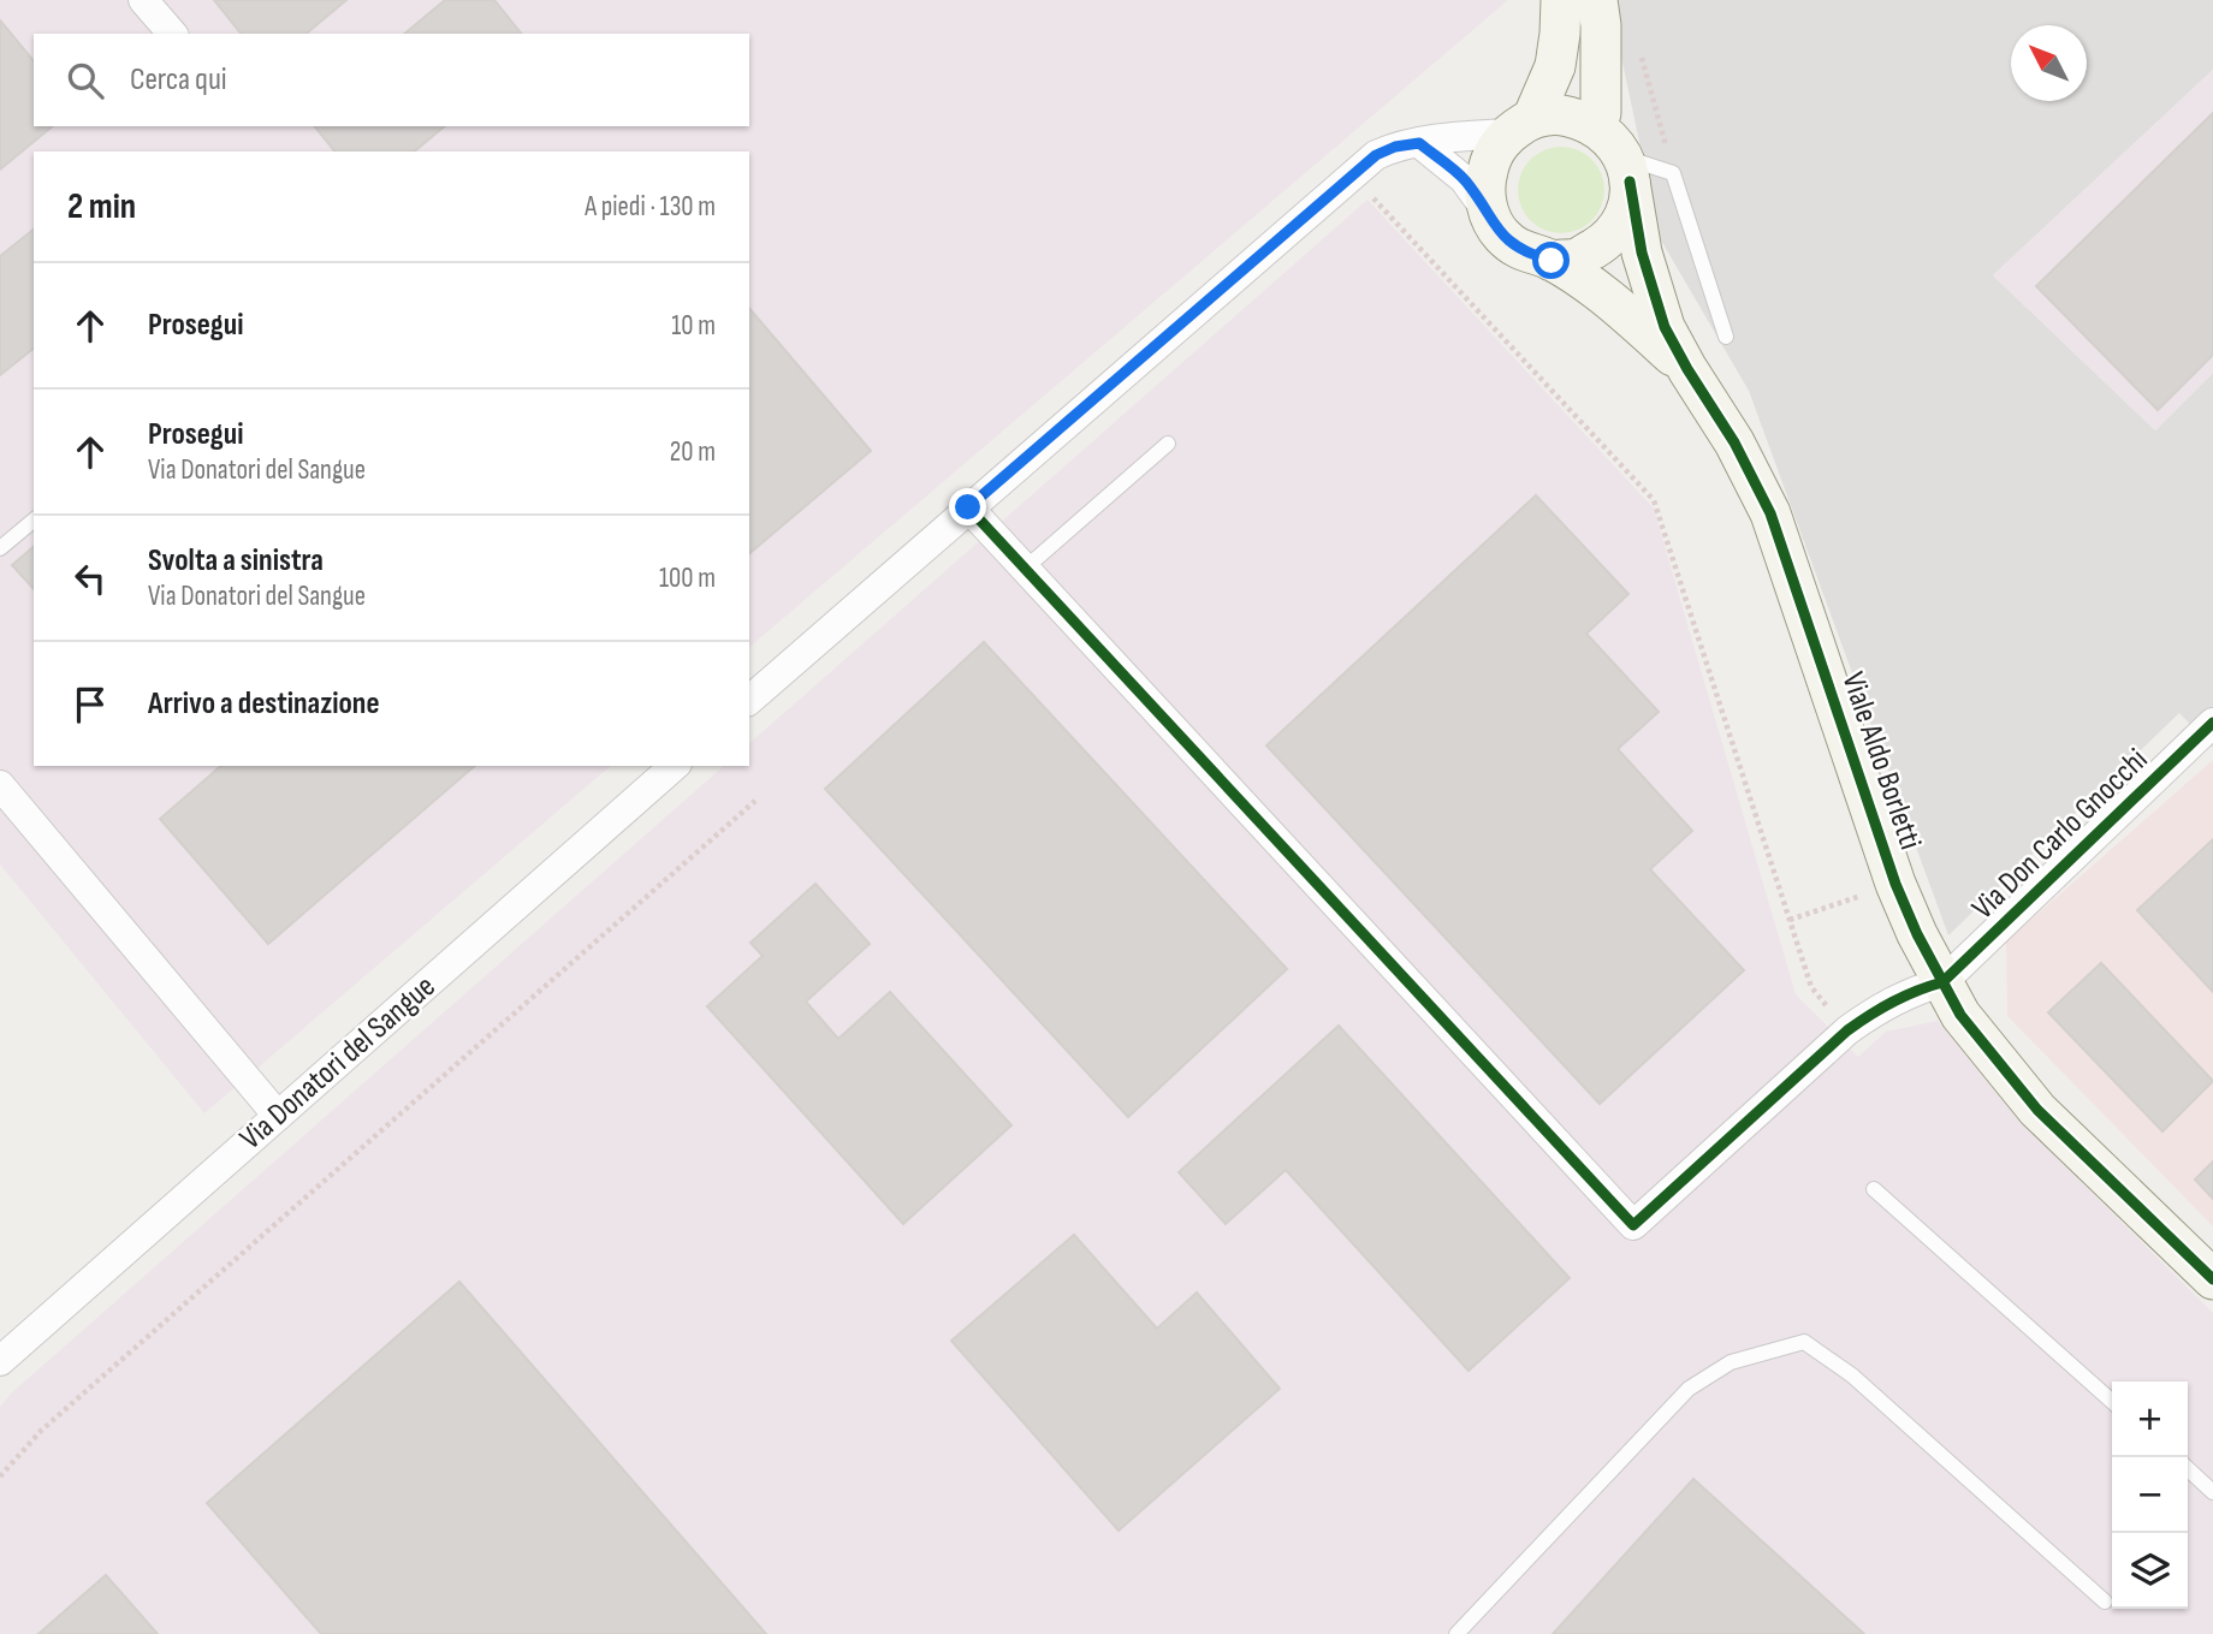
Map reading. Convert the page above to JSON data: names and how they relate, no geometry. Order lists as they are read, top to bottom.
{
  "streets": {
    "street": ["Viale Aldo Borletti", "Via Don Carlo Gnocchi", "Via Donatori del Sangue"]
  },
  "crossings": [
    ["Viale Aldo Borletti", "Via Don Carlo Gnocchi"]
  ],
  "north": "top left",
  "page": {
    "search": "Cerca qui",
    "heading": ["2 min", "A piedi · 130 m"],
    "list": [
      ["Prosegui", "10 m"],
      ["Prosegui", "Via Donatori del Sangue", "20 m"],
      ["Svolta a sinistra", "Via Donatori del Sangue", "100 m"],
      "Arrivo a destinazione"
    ],
    "map_buttons": ["+", "−"]
  }
}
